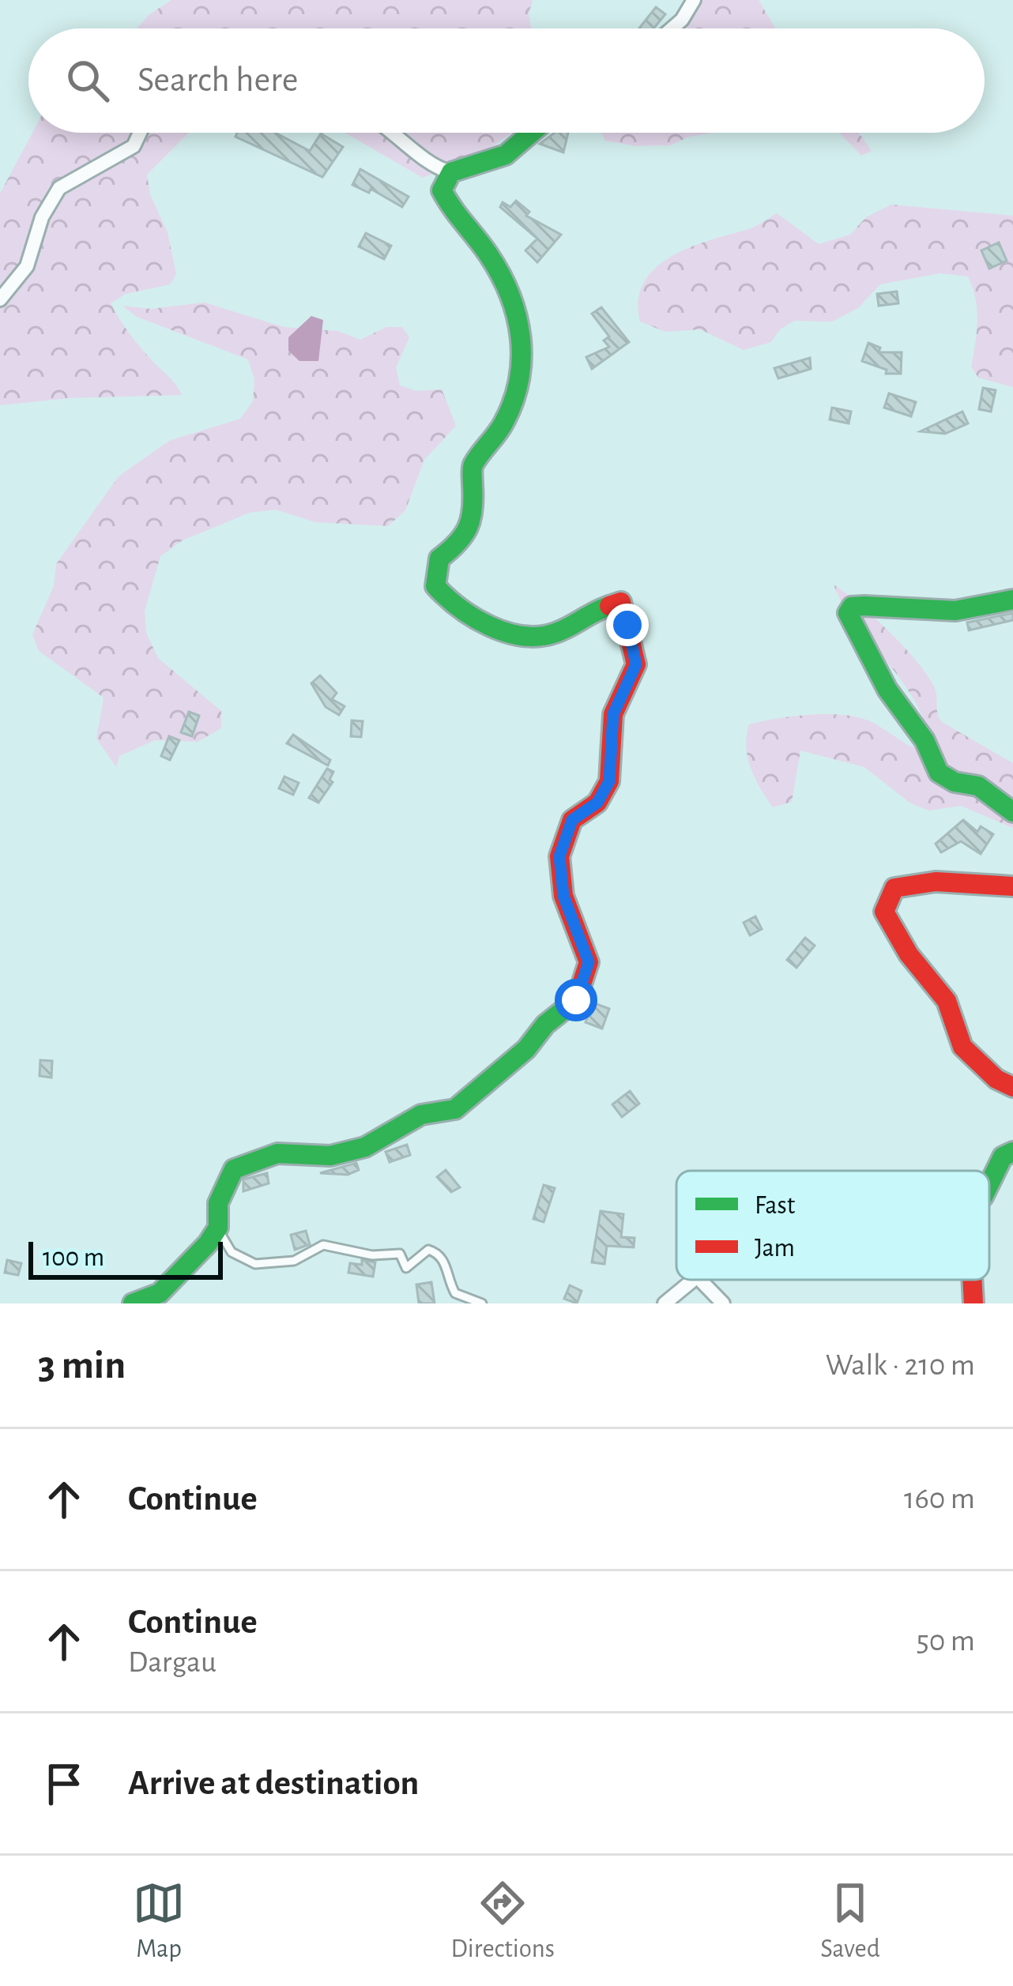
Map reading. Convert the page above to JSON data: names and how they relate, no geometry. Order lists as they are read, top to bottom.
{
  "legend": ["Fast", "Jam"],
  "scale_bar": "100 m",
  "page": {
    "search": "Search here",
    "scale": "100 m",
    "heading": ["3 min", "Walk · 210 m"],
    "list": [
      ["Continue", "160 m"],
      ["Continue", "Dargau", "50 m"],
      "Arrive at destination"
    ],
    "nav": ["Map", "Directions", "Saved"]
  }
}
